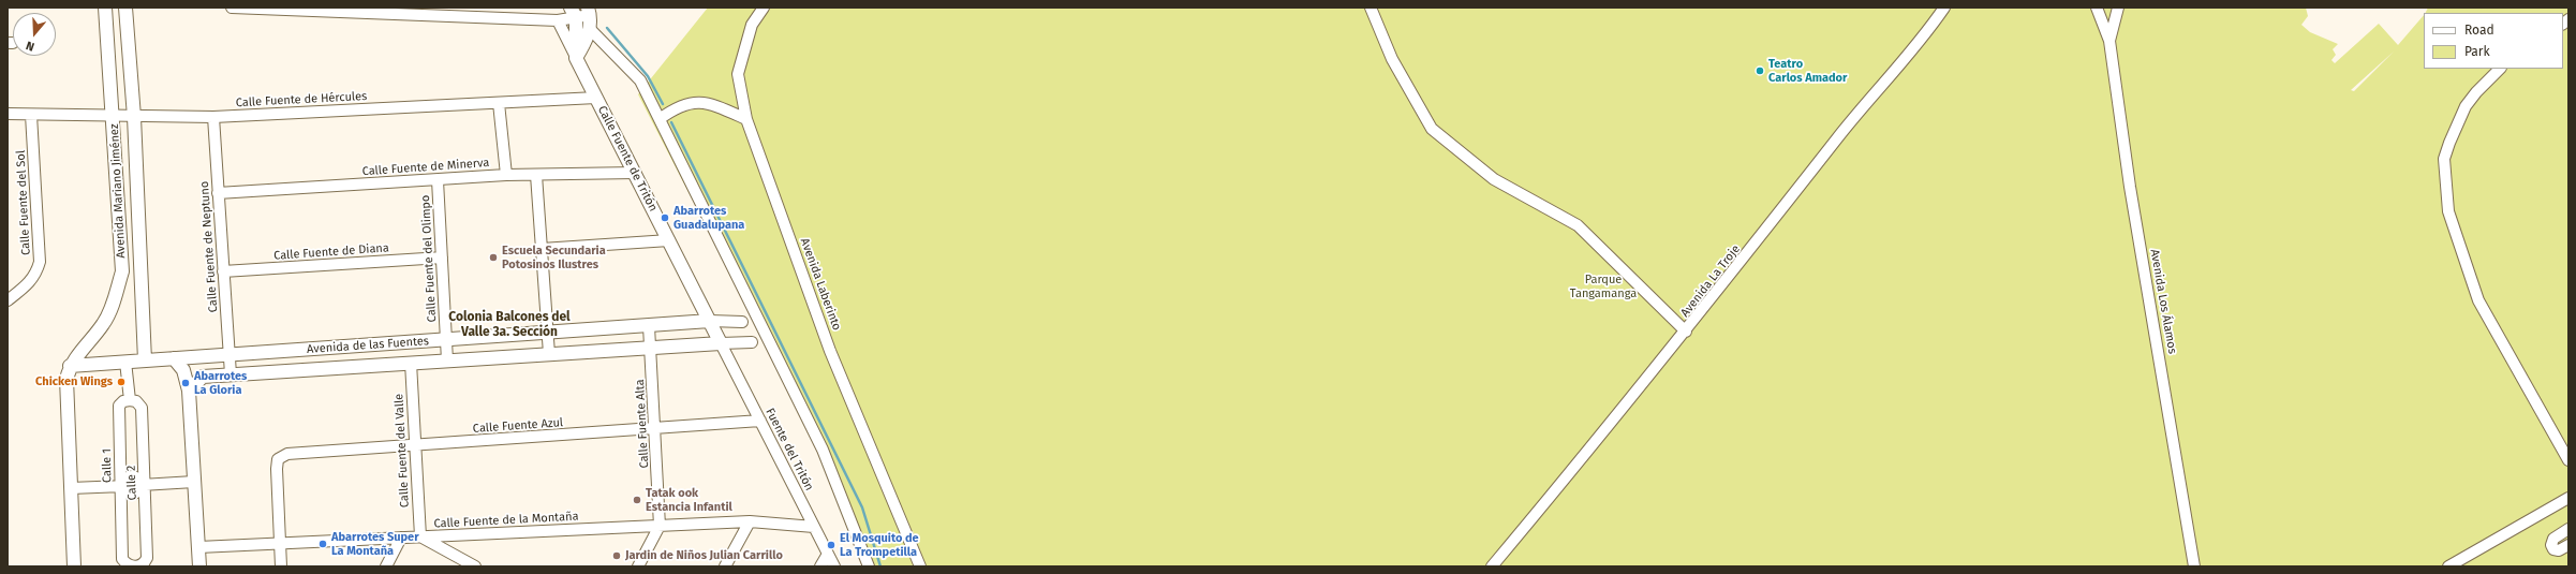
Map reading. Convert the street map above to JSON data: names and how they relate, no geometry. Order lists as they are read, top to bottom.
{
  "streets": {
    "street": [
      "Calle Fuente de Hércules",
      "Calle Fuente de Tritón",
      "Calle Fuente de Minerva",
      "Avenida Mariano Jiménez",
      "Calle Fuente del Sol",
      "Calle Fuente de Neptuno",
      "Calle Fuente de Diana",
      "Calle Fuente del Olimpo",
      "Avenida La Troje",
      "Avenida Laberinto",
      "Avenida Los Álamos",
      "Avenida de las Fuentes",
      "Calle Fuente Alta",
      "Calle Fuente Azul",
      "Fuente del Tritón",
      "Calle Fuente del Valle",
      "Calle 1",
      "Calle 2",
      "Calle Fuente de la Montaña"
    ]
  },
  "crossings": [
    ["Calle Fuente de Hércules", "Calle Fuente de Tritón"],
    ["Calle Fuente de Hércules", "Avenida Mariano Jiménez"],
    ["Calle Fuente de Hércules", "Calle Fuente del Sol"],
    ["Calle Fuente de Hércules", "Calle Fuente de Neptuno"],
    ["Calle Fuente de Tritón", "Calle Fuente de Minerva"],
    ["Calle Fuente de Tritón", "Avenida de las Fuentes"],
    ["Calle Fuente de Tritón", "Fuente del Tritón"],
    ["Calle Fuente de Minerva", "Calle Fuente de Neptuno"],
    ["Calle Fuente de Minerva", "Calle Fuente del Olimpo"],
    ["Avenida Mariano Jiménez", "Avenida de las Fuentes"],
    ["Calle Fuente de Neptuno", "Calle Fuente de Diana"],
    ["Calle Fuente de Neptuno", "Avenida de las Fuentes"],
    ["Calle Fuente de Diana", "Calle Fuente del Olimpo"],
    ["Calle Fuente del Olimpo", "Avenida de las Fuentes"],
    ["Avenida de las Fuentes", "Calle Fuente Alta"],
    ["Avenida de las Fuentes", "Fuente del Tritón"],
    ["Avenida de las Fuentes", "Calle Fuente del Valle"],
    ["Calle Fuente Alta", "Calle Fuente Azul"],
    ["Calle Fuente Alta", "Calle Fuente de la Montaña"],
    ["Calle Fuente Azul", "Fuente del Tritón"],
    ["Calle Fuente Azul", "Calle Fuente del Valle"],
    ["Calle Fuente Azul", "Calle Fuente de la Montaña"],
    ["Fuente del Tritón", "Calle Fuente de la Montaña"],
    ["Calle Fuente del Valle", "Calle Fuente de la Montaña"],
    ["Calle 1", "Calle 2"]
  ],
  "districts": ["Colonia Balcones del Valle 3a. Sección"],
  "parks": ["Parque Tangamanga"],
  "places": [
    "Teatro Carlos Amador",
    "Abarrotes Guadalupana",
    "Escuela Secundaria Potosinos Ilustres",
    "Chicken Wings",
    "Abarrotes La Gloria",
    "Tatak ook Estancia Infantil",
    "Abarrotes Super La Montaña",
    "El Mosquito de La Trompetilla",
    "Jardin de Niños Julian Carrillo"
  ],
  "legend": ["Road", "Park"],
  "north": "bottom"
}
